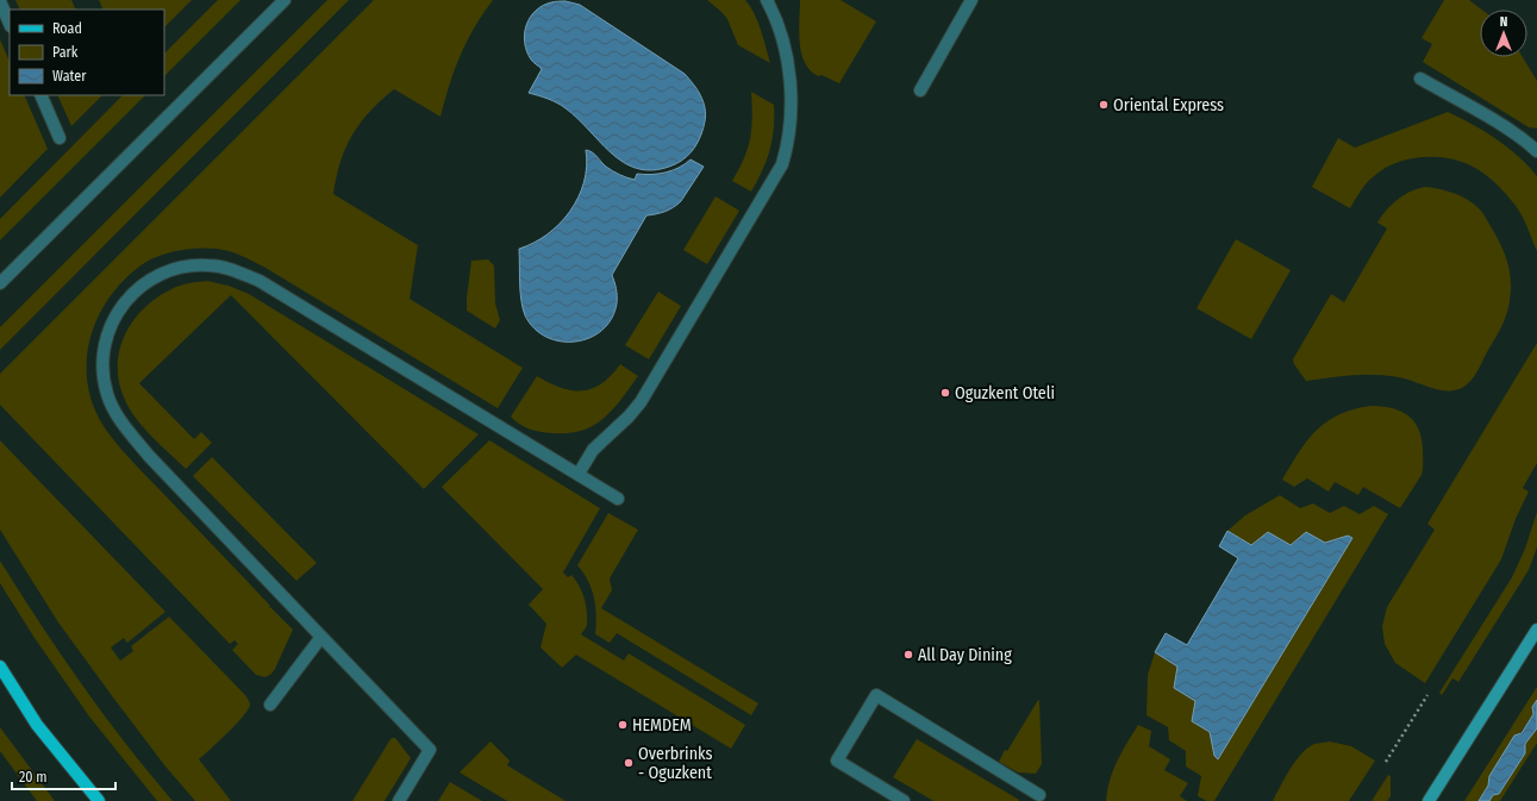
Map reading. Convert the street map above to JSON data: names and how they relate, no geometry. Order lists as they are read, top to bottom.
{
  "places": [
    "Oriental Express",
    "Oguzkent Oteli",
    "All Day Dining",
    "HEMDEM",
    "Overbrinks - Oguzkent"
  ],
  "legend": ["Road", "Park", "Water"],
  "scale_bar": "20 m",
  "north": "top"
}
